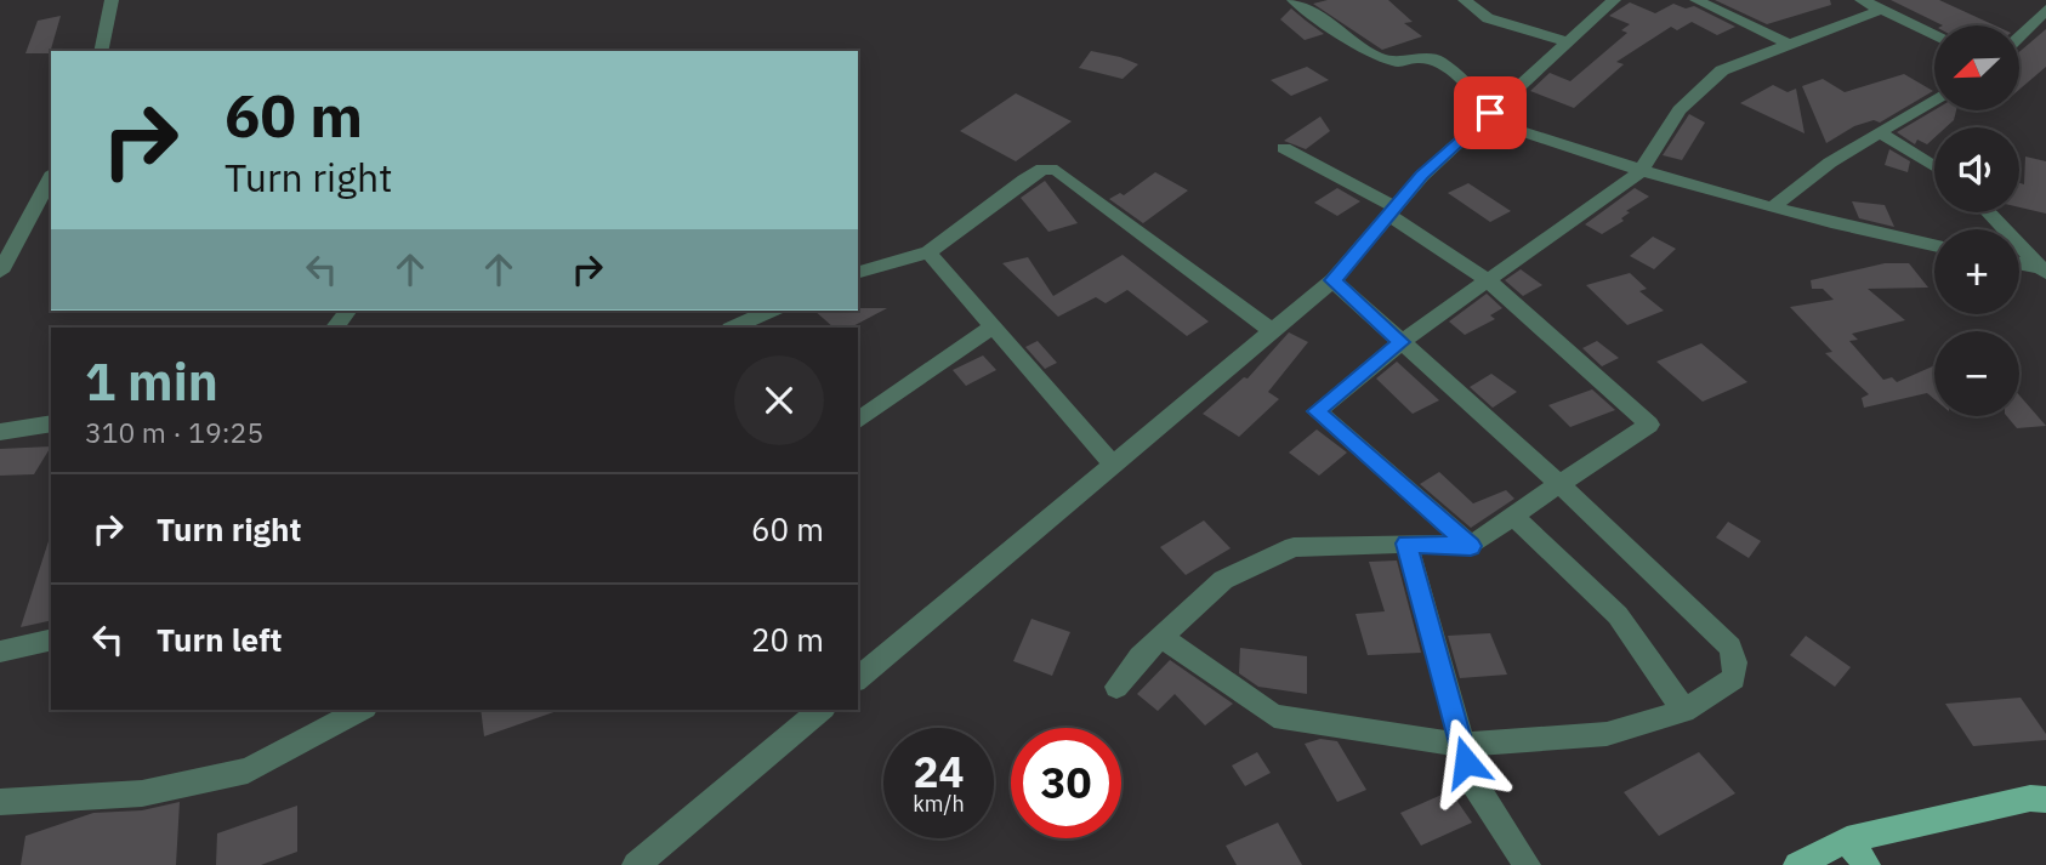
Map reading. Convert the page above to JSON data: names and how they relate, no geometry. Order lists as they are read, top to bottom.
{
  "north": "bottom left",
  "page": {
    "map_buttons": ["+", "−"],
    "turn": ["60 m", "Turn right"],
    "heading": ["1 min", "310 m · 19:25"],
    "list": [
      {
        "name": "Turn right",
        "value": "60 m"
      },
      {
        "name": "Turn left",
        "value": "20 m"
      }
    ],
    "speed": "24 km/h",
    "limit": "30"
  }
}
